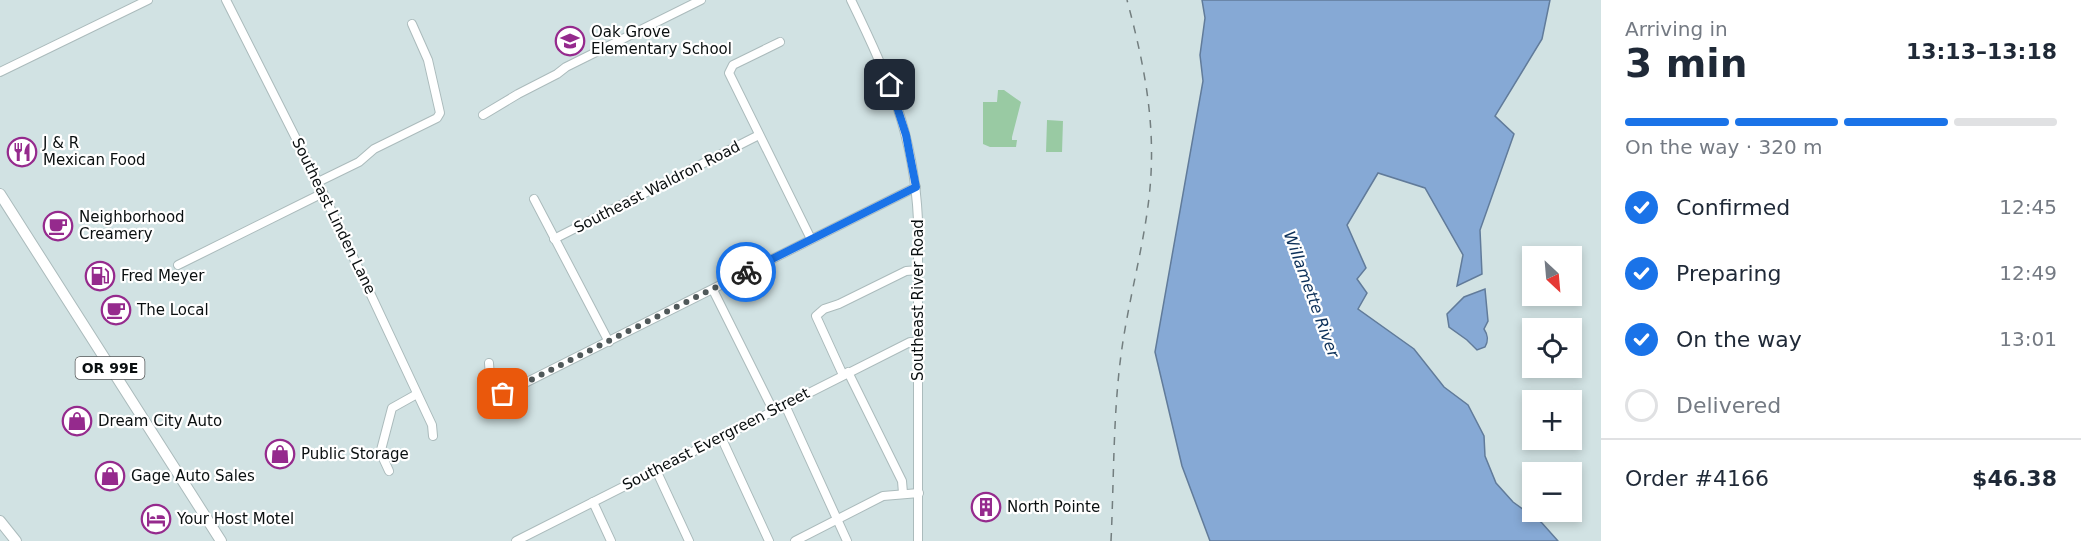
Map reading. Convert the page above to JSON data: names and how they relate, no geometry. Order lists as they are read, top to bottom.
{
  "streets": {
    "main road": ["OR 99E"],
    "street": [
      "Southeast Waldron Road",
      "Southeast Linden Lane",
      "Southeast River Road",
      "Southeast Evergreen Street"
    ]
  },
  "crossings": [
    ["Southeast River Road", "Southeast Evergreen Street"]
  ],
  "water": ["Willamette River"],
  "places": {
    "school or university": ["Oak Grove Elementary School"],
    "restaurant": ["J & R Mexican Food"],
    "cafe": ["Neighborhood Creamery", "The Local"],
    "fuel station": ["Fred Meyer"],
    "shop": ["Dream City Auto", "Public Storage", "Gage Auto Sales"],
    "building": ["North Pointe"],
    "hotel": ["Your Host Motel"]
  },
  "north": "bottom right",
  "page": {
    "heading": ["3 min", "Arriving in", "13:13–13:18"],
    "panel": ["Order #4166", "$46.38"],
    "bar": "On the way · 320 m",
    "list": [
      ["Confirmed", "12:45"],
      ["Preparing", "12:49"],
      ["On the way", "13:01"],
      "Delivered"
    ],
    "map_buttons": ["+", "−"]
  }
}
